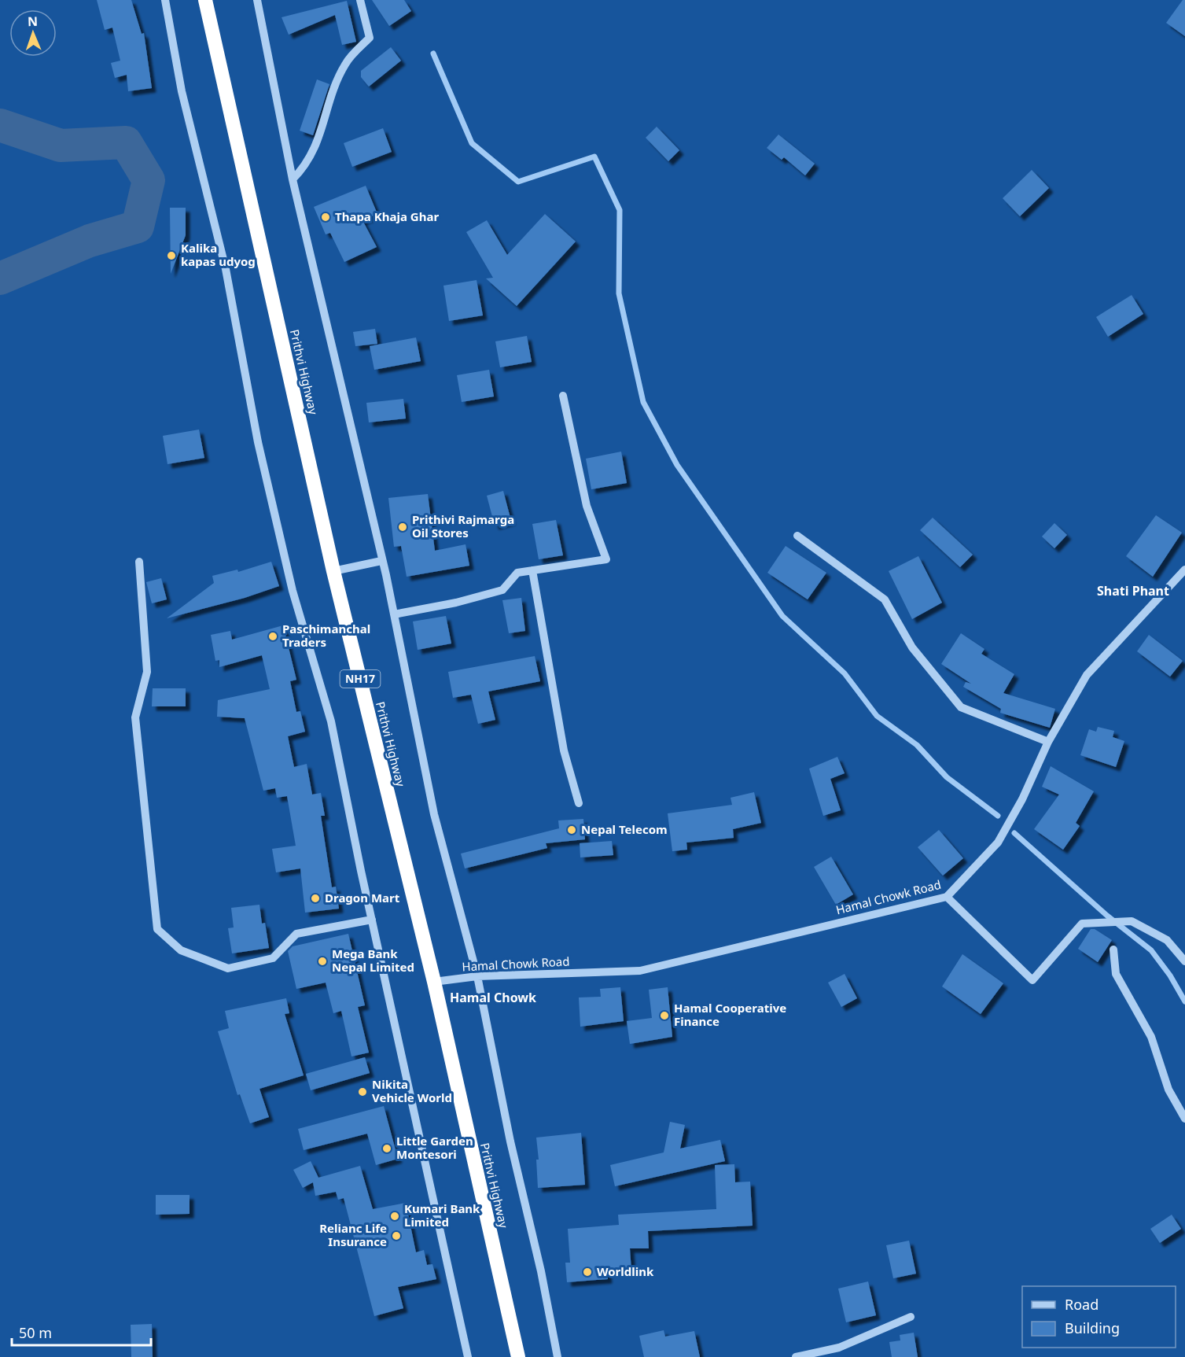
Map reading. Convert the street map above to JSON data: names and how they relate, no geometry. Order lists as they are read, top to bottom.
{
  "streets": {
    "highway": ["Prithvi Highway", "NH17"],
    "street": ["Hamal Chowk Road"]
  },
  "crossings": [
    ["Prithvi Highway", "Hamal Chowk Road"]
  ],
  "districts": ["Shati Phant", "Hamal Chowk"],
  "places": [
    "Thapa Khaja Ghar",
    "Kalika kapas udyog",
    "Prithivi Rajmarga Oil Stores",
    "Paschimanchal Traders",
    "Nepal Telecom",
    "Dragon Mart",
    "Mega Bank Nepal Limited",
    "Hamal Cooperative Finance",
    "Nikita Vehicle World",
    "Little Garden Montesori",
    "Kumari Bank Limited",
    "Relianc Life Insurance",
    "Worldlink"
  ],
  "legend": ["Road", "Building"],
  "scale_bar": "50 m",
  "north": "top"
}
